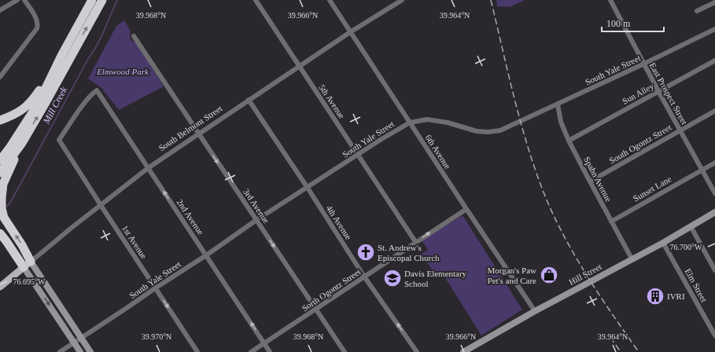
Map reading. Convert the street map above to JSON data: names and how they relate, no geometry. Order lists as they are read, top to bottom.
{
  "streets": {
    "main road": ["South Belmont Street", "Hill Street"],
    "street": [
      "South Yale Street",
      "Sun Alley",
      "East Prospect Street",
      "5th Avenue",
      "South Ogontz Street",
      "6th Avenue",
      "Spahn Avenue",
      "Sunset Lane",
      "3rd Avenue",
      "2nd Avenue",
      "4th Avenue",
      "1st Avenue",
      "Elm Street",
      "Sorth Ogontz Street"
    ]
  },
  "crossings": [
    ["South Yale Street", "East Prospect Street"],
    ["South Yale Street", "5th Avenue"],
    ["South Yale Street", "6th Avenue"],
    ["South Yale Street", "Spahn Avenue"],
    ["South Yale Street", "3rd Avenue"],
    ["South Yale Street", "2nd Avenue"],
    ["South Yale Street", "4th Avenue"],
    ["South Yale Street", "1st Avenue"],
    ["Sun Alley", "East Prospect Street"],
    ["Sun Alley", "Spahn Avenue"],
    ["East Prospect Street", "South Ogontz Street"],
    ["East Prospect Street", "Sunset Lane"],
    ["5th Avenue", "South Belmont Street"],
    ["5th Avenue", "Sorth Ogontz Street"],
    ["South Belmont Street", "6th Avenue"],
    ["South Belmont Street", "3rd Avenue"],
    ["South Belmont Street", "2nd Avenue"],
    ["South Belmont Street", "4th Avenue"],
    ["South Belmont Street", "1st Avenue"],
    ["South Ogontz Street", "Spahn Avenue"],
    ["6th Avenue", "Hill Street"],
    ["6th Avenue", "Sorth Ogontz Street"],
    ["Spahn Avenue", "Sunset Lane"],
    ["Spahn Avenue", "Hill Street"],
    ["3rd Avenue", "Sorth Ogontz Street"],
    ["2nd Avenue", "1st Avenue"],
    ["2nd Avenue", "Sorth Ogontz Street"],
    ["4th Avenue", "Sorth Ogontz Street"],
    ["Hill Street", "Elm Street"]
  ],
  "one_way": ["3rd Avenue", "2nd Avenue"],
  "water": ["Mill Creek"],
  "parks": ["Elmwood Park"],
  "places": {
    "church": ["St. Andrew's Episcopal Church"],
    "shop": ["Morgan's Paw Pet's and Care"],
    "school or university": ["Davis Elementary School"],
    "building": ["IVRI"]
  },
  "scale_bar": "100 m",
  "coordinates": [
    "39.966°N",
    "39.964°N",
    "39.968°N",
    "76.700°W",
    "76.695°W",
    "39.970°N"
  ]
}
